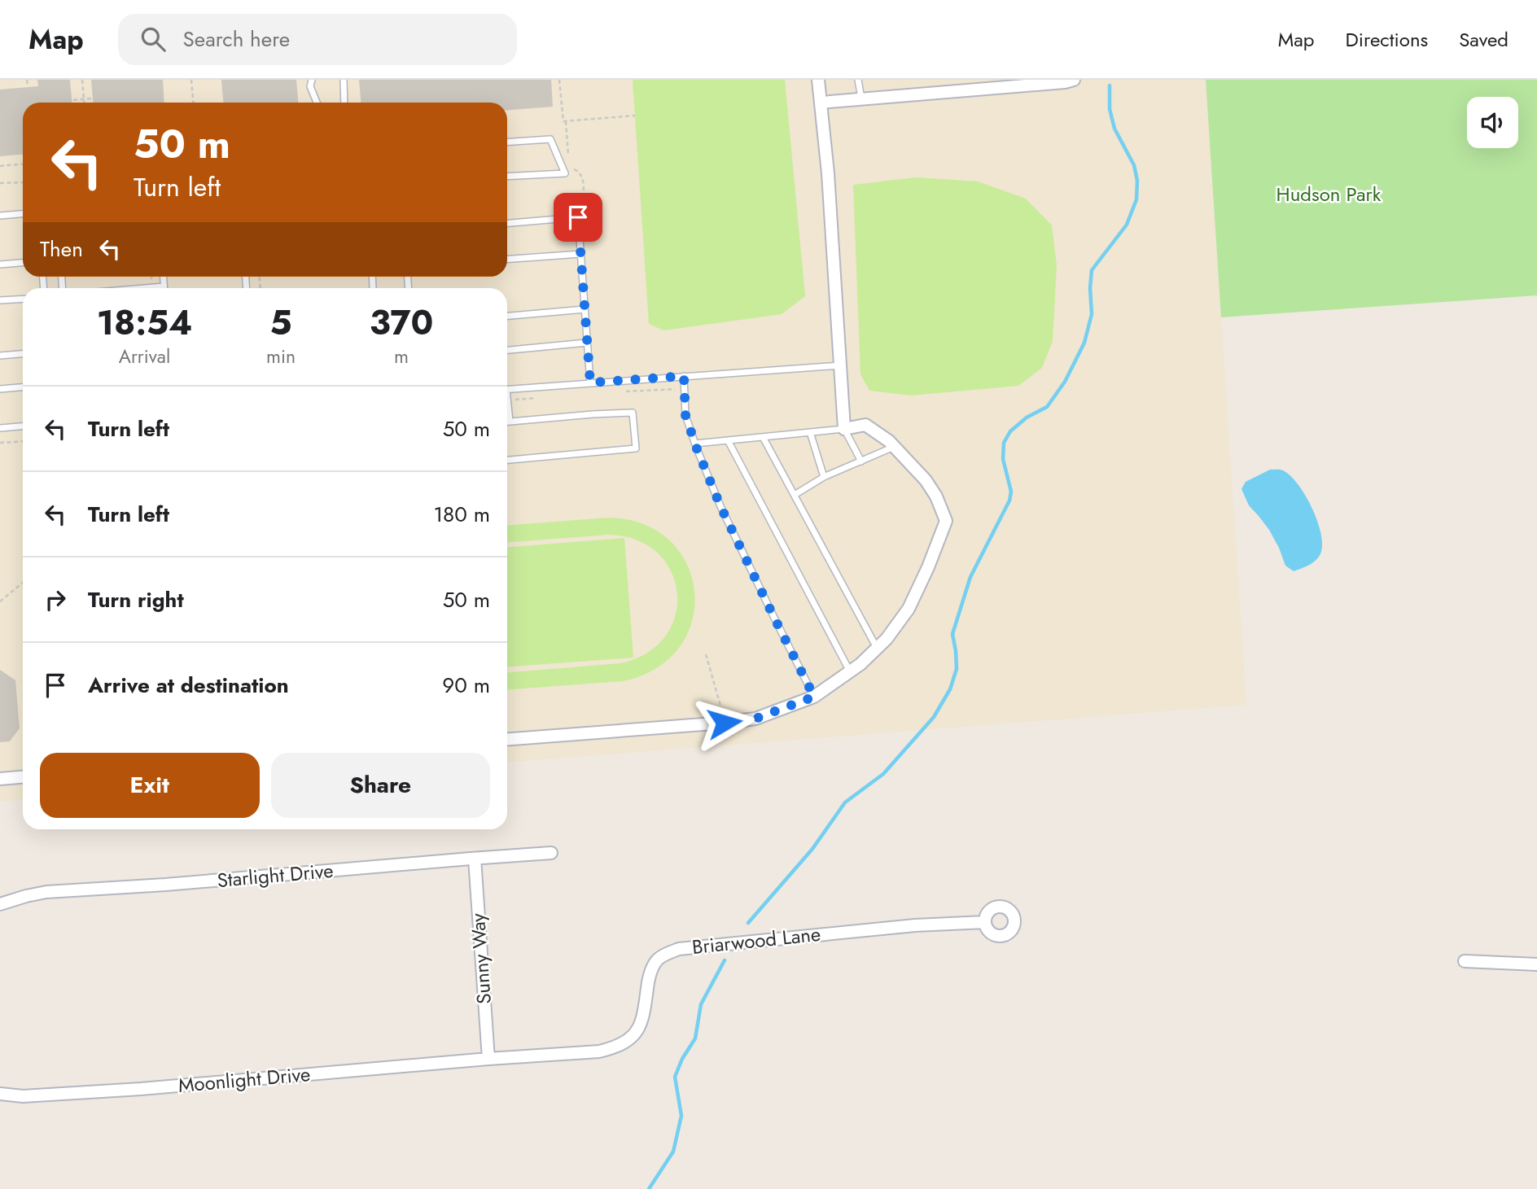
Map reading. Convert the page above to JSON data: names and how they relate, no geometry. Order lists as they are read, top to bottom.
{
  "streets": {
    "street": [
      "Starlight Drive",
      "Briarwood Lane",
      "Sunny Way",
      "Moonlight Drive"
    ]
  },
  "crossings": [
    ["Starlight Drive", "Sunny Way"],
    ["Briarwood Lane", "Sunny Way"],
    ["Briarwood Lane", "Moonlight Drive"],
    ["Sunny Way", "Moonlight Drive"]
  ],
  "parks": ["Hudson Park"],
  "page": {
    "header": "Map",
    "search": "Search here",
    "nav": ["Map", "Directions", "Saved"],
    "turn": ["50 m", "Turn left"],
    "then": "Then",
    "eta": [
      "18:54",
      "Arrival",
      "5",
      "min",
      "370",
      "m"
    ],
    "list": [
      {
        "name": "Turn left",
        "value": "50 m"
      },
      {
        "name": "Turn left",
        "value": "180 m"
      },
      {
        "name": "Turn right",
        "value": "50 m"
      },
      {
        "name": "Arrive at destination",
        "value": "90 m"
      }
    ],
    "buttons": ["Exit", "Share"]
  }
}
